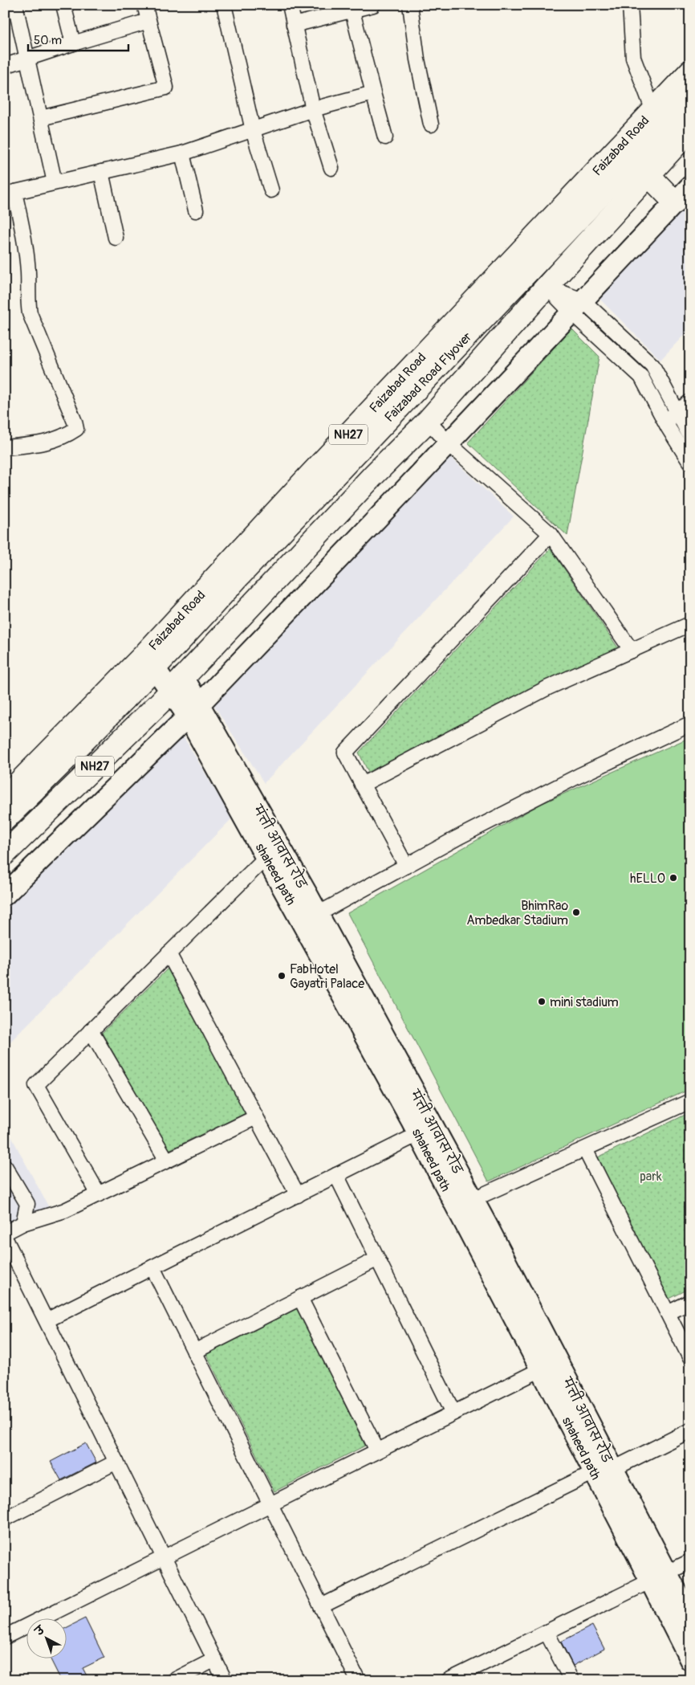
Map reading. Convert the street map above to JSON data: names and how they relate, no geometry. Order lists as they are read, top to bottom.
{
  "streets": {
    "highway": [
      "Faizabad Road",
      "Faizabad Road Flyover",
      "NH27",
      "मंत्ती आवास रोड"
    ],
    "street": ["shaheed path"]
  },
  "crossings": [
    ["Faizabad Road Flyover", "मंत्ती आवास रोड"],
    ["NH27", "मंत्ती आवास रोड"],
    ["मंत्ती आवास रोड", "shaheed path"]
  ],
  "parks": ["park"],
  "places": [
    "hELLO",
    "BhimRao Ambedkar Stadium",
    "FabHotel Gayatri Palace",
    "mini stadium"
  ],
  "scale_bar": "50 m",
  "north": "top left"
}
